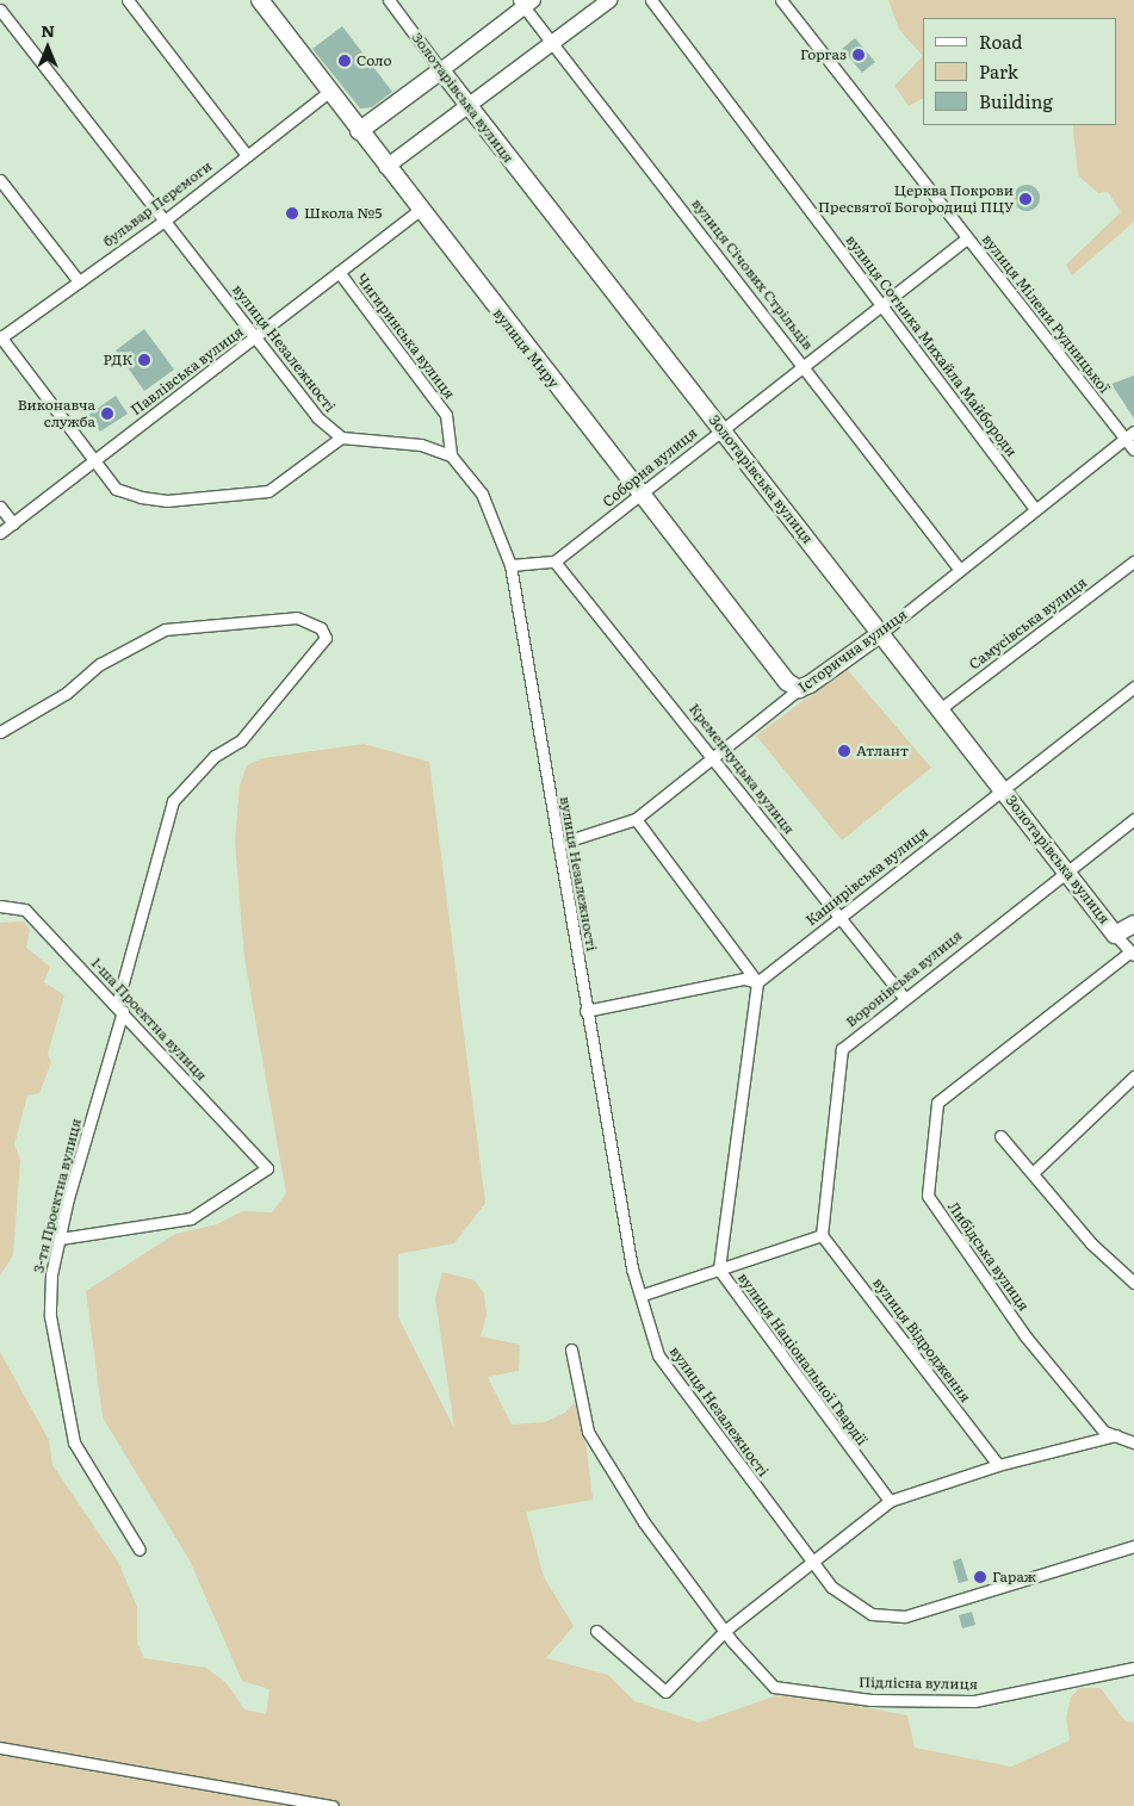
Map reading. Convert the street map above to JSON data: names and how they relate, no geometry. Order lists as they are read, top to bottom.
{
  "streets": {
    "main road": ["Золотарівська вулиця", "вулиця Миру", "Історична вулиця"],
    "street": [
      "бульвар Перемоги",
      "вулиця Січових Стрільців",
      "вулиця Мілени Рудницької",
      "Чигиринська вулиця",
      "вулиця Сотника Михайла Майбороди",
      "вулиця Незалежності",
      "Павлівська вулиця",
      "Соборна вулиця",
      "Самусівська вулиця",
      "Кременчуцька вулиця",
      "Каширівська вулиця",
      "Воронівська вулиця",
      "1-ша Проектна вулиця",
      "3-тя Проектна вулиця",
      "Либідська вулиця",
      "вулиця Відродження",
      "вулиця Національної Гвардії",
      "Підлісна вулиця"
    ]
  },
  "crossings": [
    ["Золотарівська вулиця", "Соборна вулиця"],
    ["Золотарівська вулиця", "Самусівська вулиця"],
    ["Золотарівська вулиця", "Історична вулиця"],
    ["Золотарівська вулиця", "Каширівська вулиця"],
    ["Золотарівська вулиця", "Воронівська вулиця"],
    ["Золотарівська вулиця", "Либідська вулиця"],
    ["бульвар Перемоги", "вулиця Незалежності"],
    ["бульвар Перемоги", "вулиця Миру"],
    ["вулиця Січових Стрільців", "Соборна вулиця"],
    ["вулиця Січових Стрільців", "Історична вулиця"],
    ["вулиця Мілени Рудницької", "Соборна вулиця"],
    ["вулиця Мілени Рудницької", "Історична вулиця"],
    ["Чигиринська вулиця", "вулиця Незалежності"],
    ["Чигиринська вулиця", "Павлівська вулиця"],
    ["вулиця Сотника Михайла Майбороди", "Соборна вулиця"],
    ["вулиця Сотника Михайла Майбороди", "Історична вулиця"],
    ["вулиця Незалежності", "Павлівська вулиця"],
    ["вулиця Незалежності", "Історична вулиця"],
    ["вулиця Миру", "Павлівська вулиця"],
    ["вулиця Миру", "Соборна вулиця"],
    ["вулиця Миру", "Історична вулиця"],
    ["Соборна вулиця", "Кременчуцька вулиця"],
    ["Історична вулиця", "Кременчуцька вулиця"],
    ["Кременчуцька вулиця", "Каширівська вулиця"],
    ["Кременчуцька вулиця", "Воронівська вулиця"],
    ["Каширівська вулиця", "вулиця Національної Гвардії"],
    ["Воронівська вулиця", "вулиця Відродження"],
    ["1-ша Проектна вулиця", "3-тя Проектна вулиця"]
  ],
  "places": [
    "Горгаз",
    "Соло",
    "Церква Покрови Пресвятої Богородиці ПЦУ",
    "Школа №5",
    "РДК",
    "Виконавча служба",
    "Атлант",
    "Гараж"
  ],
  "legend": ["Road", "Park", "Building"],
  "north": "top"
}
